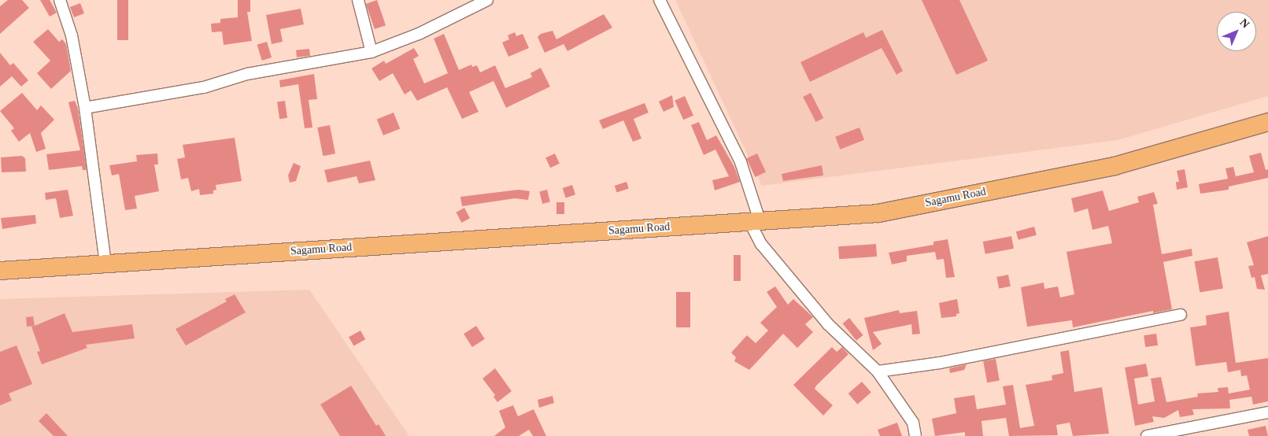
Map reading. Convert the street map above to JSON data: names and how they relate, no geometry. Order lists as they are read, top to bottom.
{
  "streets": {
    "highway": ["Sagamu Road"]
  },
  "north": "top right"
}
